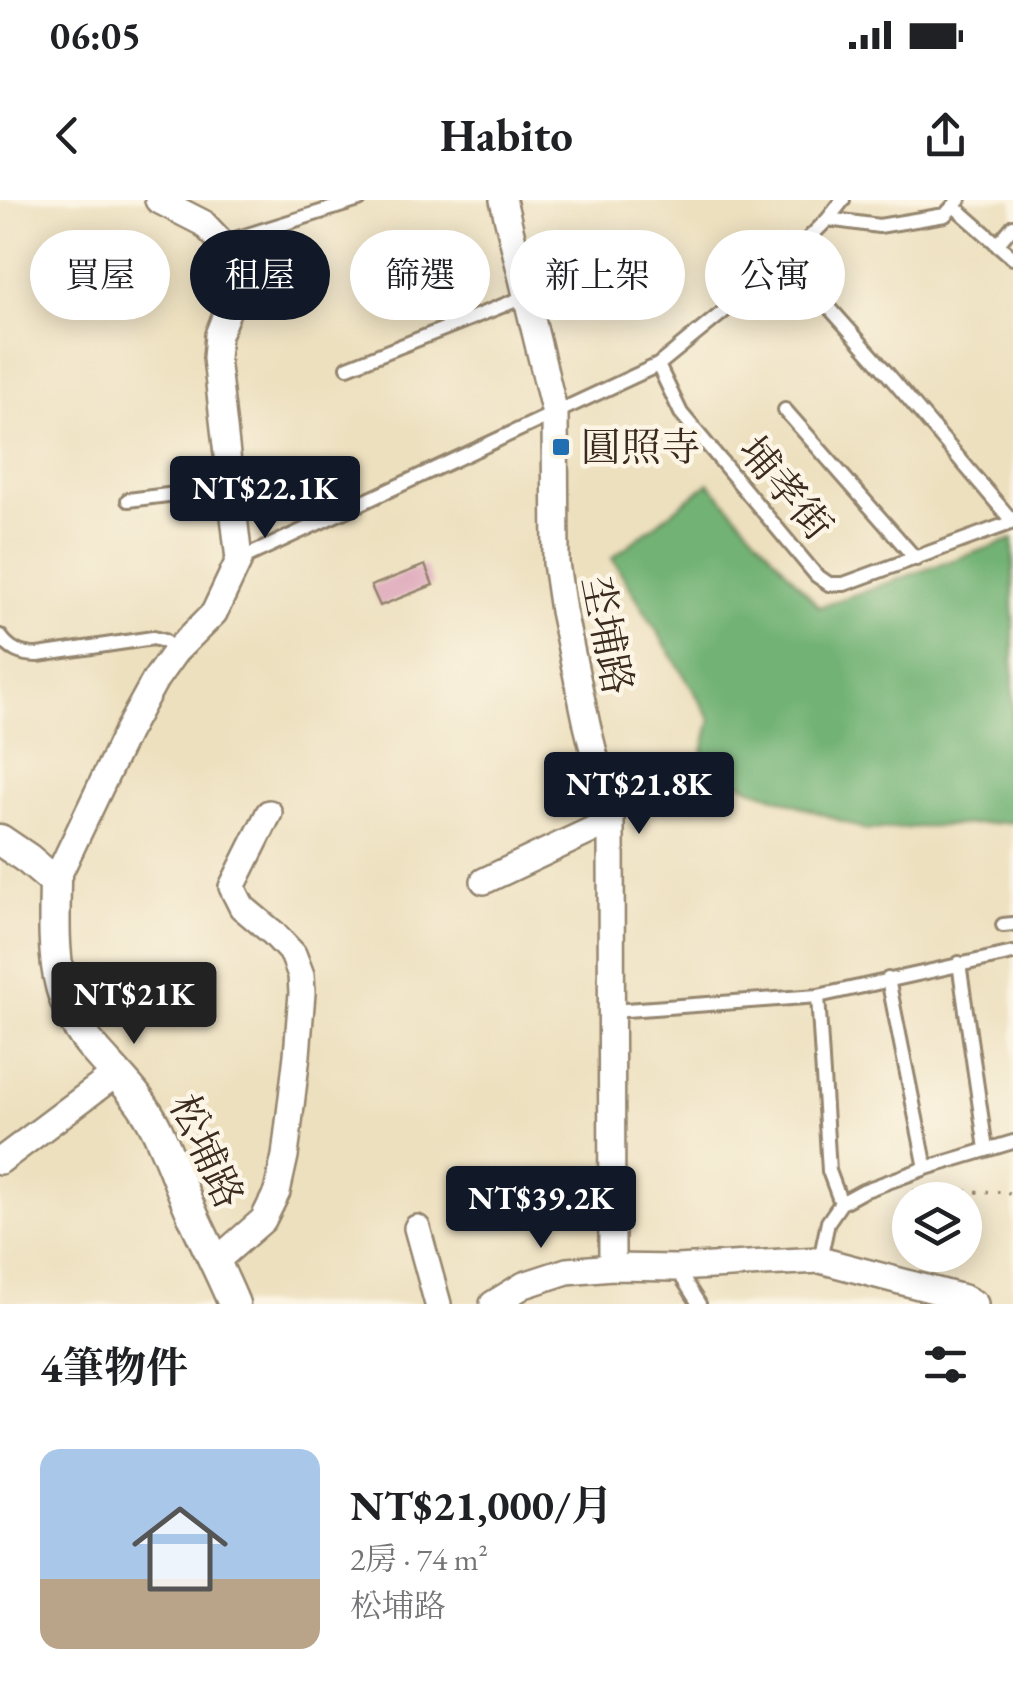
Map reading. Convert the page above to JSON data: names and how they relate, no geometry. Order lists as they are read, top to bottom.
{
  "streets": {
    "street": ["坔埔路", "松埔路"],
    "lane": ["埔孝街"]
  },
  "places": {
    "transit": ["圓照寺"]
  },
  "page": {
    "status": "06:05",
    "header": "Habito",
    "chip": [
      "買屋",
      "租屋",
      "篩選",
      "新上架",
      "公寓"
    ],
    "price": [
      "NT$22.1K",
      "NT$21.8K",
      "NT$21K",
      "NT$39.2K"
    ],
    "heading": "4筆物件",
    "list": [
      {
        "name": "NT$21,000/月",
        "note": "2房 · 74 m² · 松埔路"
      }
    ]
  }
}
